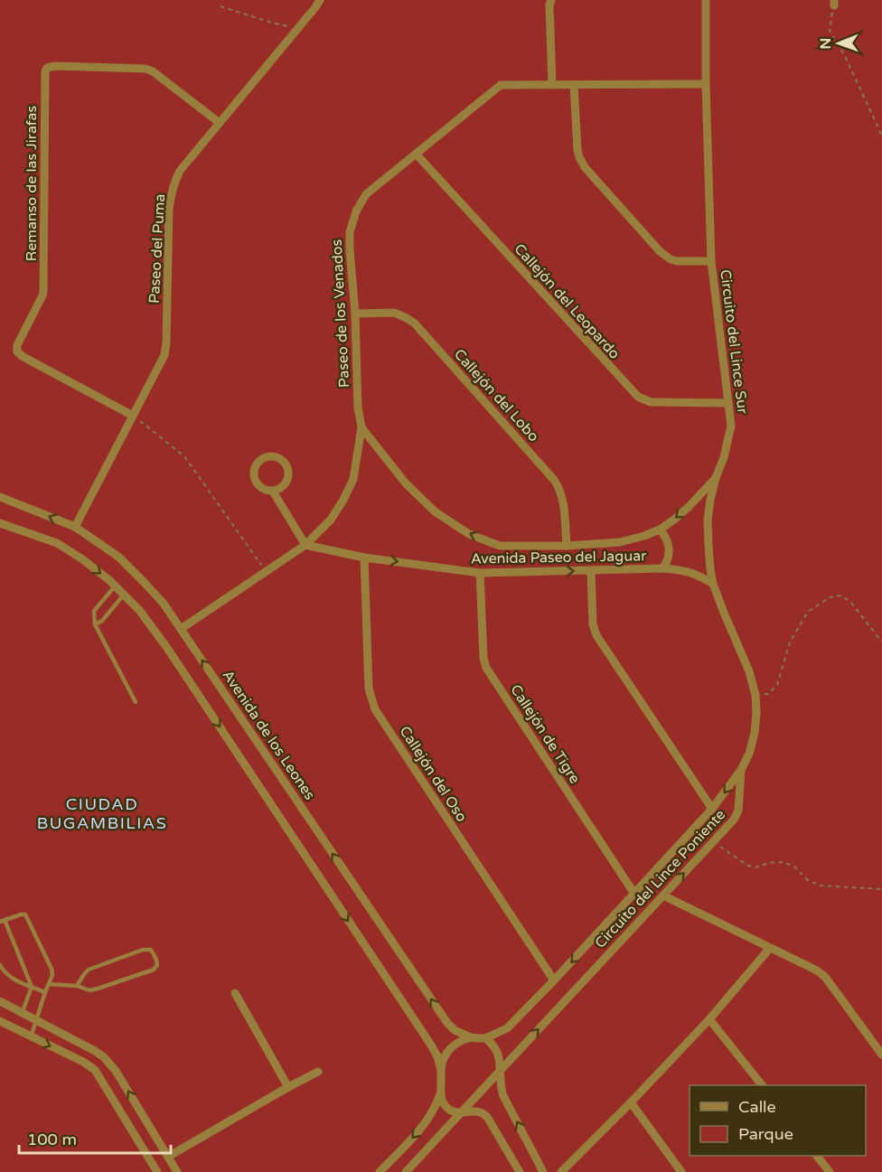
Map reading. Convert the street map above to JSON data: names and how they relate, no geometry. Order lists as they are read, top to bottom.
{
  "streets": {
    "street": [
      "Remanso de las Jirafas",
      "Paseo del Puma",
      "Callejón del Leopardo",
      "Paseo de los Venados",
      "Circuito del Lince Sur",
      "Callejón del Lobo",
      "Avenida Paseo del Jaguar",
      "Callejón de Tigre",
      "Avenida de los Leones",
      "Callejón del Oso",
      "Circuito del Lince Poniente"
    ]
  },
  "crossings": [
    ["Remanso de las Jirafas", "Paseo del Puma"],
    ["Paseo del Puma", "Avenida de los Leones"],
    ["Callejón del Leopardo", "Paseo de los Venados"],
    ["Callejón del Leopardo", "Circuito del Lince Sur"],
    ["Paseo de los Venados", "Circuito del Lince Sur"],
    ["Paseo de los Venados", "Callejón del Lobo"],
    ["Paseo de los Venados", "Avenida Paseo del Jaguar"],
    ["Paseo de los Venados", "Avenida de los Leones"],
    ["Circuito del Lince Sur", "Avenida Paseo del Jaguar"],
    ["Circuito del Lince Sur", "Circuito del Lince Poniente"],
    ["Callejón del Lobo", "Avenida Paseo del Jaguar"],
    ["Avenida Paseo del Jaguar", "Callejón de Tigre"],
    ["Avenida Paseo del Jaguar", "Callejón del Oso"],
    ["Callejón de Tigre", "Circuito del Lince Poniente"],
    ["Avenida de los Leones", "Circuito del Lince Poniente"],
    ["Callejón del Oso", "Circuito del Lince Poniente"]
  ],
  "districts": ["CIUDAD BUGAMBILIAS"],
  "legend": ["Calle", "Parque"],
  "scale_bar": "100 m",
  "north": "left"
}
